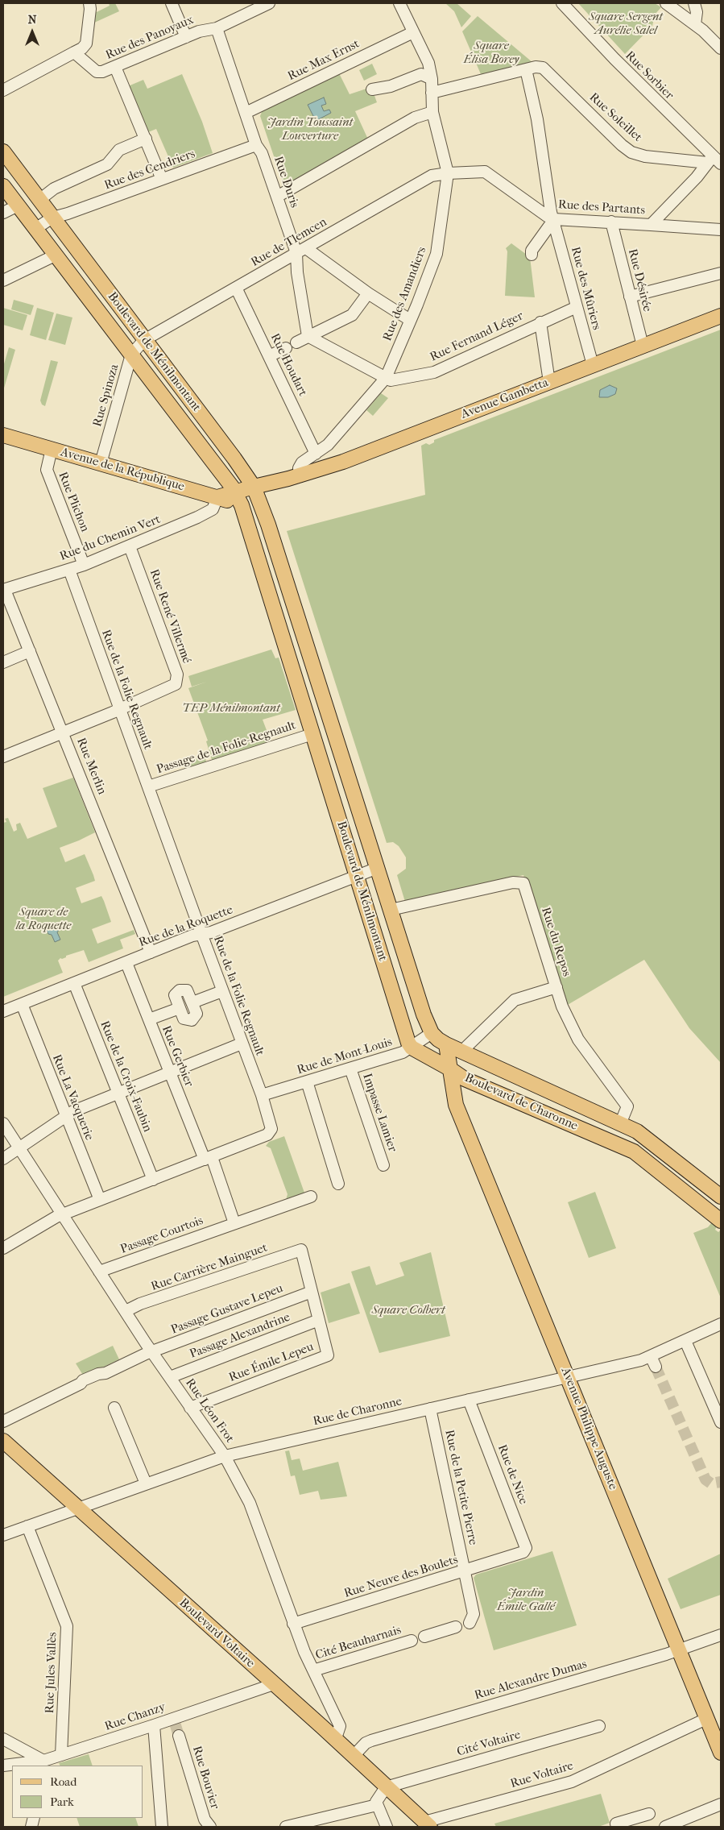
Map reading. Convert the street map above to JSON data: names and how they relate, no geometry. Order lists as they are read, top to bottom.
{
  "streets": {
    "main road": [
      "Boulevard de Ménilmontant",
      "Avenue Gambetta",
      "Avenue de la République",
      "Boulevard de Charonne",
      "Avenue Philippe Auguste",
      "Boulevard Voltaire"
    ],
    "street": [
      "Rue des Panoyaux",
      "Rue Max Ernst",
      "Rue Sorbier",
      "Rue Soleillet",
      "Rue des Cendriers",
      "Rue Duris",
      "Rue des Partants",
      "Rue de Tlemcen",
      "Rue Désirée",
      "Rue des Mûriers",
      "Rue des Amandiers",
      "Rue Fernand Léger",
      "Rue Houdart",
      "Rue Spinoza",
      "Rue Plichon",
      "Rue du Chemin Vert",
      "Rue René Villermé",
      "Rue de la Folie Regnault",
      "Passage de la Folie-Regnault",
      "Rue Merlin",
      "Rue de la Roquette",
      "Rue du Repos",
      "Rue Gerbier",
      "Rue de Mont-Louis",
      "Rue de la Croix-Faubin",
      "Rue La Vacquerie",
      "Impasse Lamier",
      "Passage Courtois",
      "Rue Carrière Mainguet",
      "Passage Gustave Lepeu",
      "Passage Alexandrine",
      "Rue Émile Lepeu",
      "Rue Léon Frot",
      "Rue de Charonne",
      "Rue de Nice",
      "Rue de la Petite Pierre",
      "Rue Neuve des Boulets",
      "Cité Beauharnais",
      "Rue Jules Vallès",
      "Rue Alexandre Dumas",
      "Rue Chanzy",
      "Cité Voltaire",
      "Rue Voltaire",
      "Rue Bouvier"
    ]
  },
  "crossings": [
    ["Rue des Panoyaux", "Rue Duris"],
    ["Rue Max Ernst", "Rue Duris"],
    ["Rue Max Ernst", "Rue des Amandiers"],
    ["Rue Sorbier", "Rue Soleillet"],
    ["Rue Sorbier", "Rue des Partants"],
    ["Rue Soleillet", "Rue des Partants"],
    ["Rue Soleillet", "Rue des Mûriers"],
    ["Rue des Cendriers", "Rue Duris"],
    ["Rue des Cendriers", "Boulevard de Ménilmontant"],
    ["Rue Duris", "Rue de Tlemcen"],
    ["Rue des Partants", "Rue de Tlemcen"],
    ["Rue des Partants", "Rue Désirée"],
    ["Rue des Partants", "Rue des Mûriers"],
    ["Rue des Partants", "Rue des Amandiers"],
    ["Rue de Tlemcen", "Rue des Amandiers"],
    ["Rue de Tlemcen", "Boulevard de Ménilmontant"],
    ["Rue de Tlemcen", "Rue Houdart"],
    ["Rue de Tlemcen", "Rue Spinoza"],
    ["Rue Désirée", "Avenue Gambetta"],
    ["Rue des Mûriers", "Rue Fernand Léger"],
    ["Rue des Mûriers", "Avenue Gambetta"],
    ["Rue des Amandiers", "Rue Fernand Léger"],
    ["Rue des Amandiers", "Rue Houdart"],
    ["Rue des Amandiers", "Avenue Gambetta"],
    ["Boulevard de Ménilmontant", "Rue Spinoza"],
    ["Boulevard de Ménilmontant", "Avenue de la République"],
    ["Boulevard de Ménilmontant", "Passage de la Folie-Regnault"],
    ["Boulevard de Ménilmontant", "Rue de la Roquette"],
    ["Boulevard de Ménilmontant", "Rue du Repos"],
    ["Boulevard de Ménilmontant", "Rue de Mont-Louis"],
    ["Boulevard de Ménilmontant", "Boulevard de Charonne"],
    ["Rue Spinoza", "Avenue de la République"],
    ["Avenue de la République", "Rue Plichon"],
    ["Avenue de la République", "Rue du Chemin Vert"],
    ["Rue Plichon", "Rue du Chemin Vert"],
    ["Rue du Chemin Vert", "Rue René Villermé"],
    ["Rue du Chemin Vert", "Rue de la Folie Regnault"],
    ["Rue du Chemin Vert", "Rue Merlin"],
    ["Rue René Villermé", "Rue de la Folie Regnault"],
    ["Rue René Villermé", "Rue Merlin"],
    ["Rue de la Folie Regnault", "Passage de la Folie-Regnault"],
    ["Rue de la Folie Regnault", "Rue de la Roquette"],
    ["Rue de la Folie Regnault", "Rue Gerbier"],
    ["Rue de la Folie Regnault", "Rue de Mont-Louis"],
    ["Rue de la Folie Regnault", "Rue de la Croix-Faubin"],
    ["Rue de la Folie Regnault", "Rue La Vacquerie"],
    ["Rue de la Folie Regnault", "Rue Léon Frot"],
    ["Rue Merlin", "Rue de la Roquette"],
    ["Rue de la Roquette", "Rue Gerbier"],
    ["Rue de la Roquette", "Rue de la Croix-Faubin"],
    ["Rue de la Roquette", "Rue La Vacquerie"],
    ["Rue du Repos", "Boulevard de Charonne"],
    ["Rue de Mont-Louis", "Boulevard de Charonne"],
    ["Rue de Mont-Louis", "Impasse Lamier"],
    ["Boulevard de Charonne", "Avenue Philippe Auguste"],
    ["Passage Courtois", "Rue Léon Frot"],
    ["Rue Carrière Mainguet", "Rue Émile Lepeu"],
    ["Rue Carrière Mainguet", "Rue Léon Frot"],
    ["Passage Gustave Lepeu", "Rue Émile Lepeu"],
    ["Passage Gustave Lepeu", "Rue Léon Frot"],
    ["Passage Alexandrine", "Rue Émile Lepeu"],
    ["Passage Alexandrine", "Rue Léon Frot"],
    ["Rue Émile Lepeu", "Rue Léon Frot"],
    ["Rue Léon Frot", "Rue de Charonne"],
    ["Rue Léon Frot", "Rue Neuve des Boulets"],
    ["Rue Léon Frot", "Boulevard Voltaire"],
    ["Rue Léon Frot", "Cité Beauharnais"],
    ["Rue de Charonne", "Avenue Philippe Auguste"],
    ["Rue de Charonne", "Rue de Nice"],
    ["Rue de Charonne", "Rue de la Petite Pierre"],
    ["Rue de Charonne", "Boulevard Voltaire"],
    ["Rue de Charonne", "Rue Jules Vallès"],
    ["Avenue Philippe Auguste", "Rue Alexandre Dumas"],
    ["Avenue Philippe Auguste", "Rue Voltaire"],
    ["Rue de Nice", "Rue Neuve des Boulets"],
    ["Rue de la Petite Pierre", "Rue Neuve des Boulets"],
    ["Boulevard Voltaire", "Rue Alexandre Dumas"],
    ["Boulevard Voltaire", "Rue Chanzy"],
    ["Boulevard Voltaire", "Cité Voltaire"],
    ["Boulevard Voltaire", "Rue Voltaire"],
    ["Rue Jules Vallès", "Rue Chanzy"]
  ],
  "parks": [
    "Square Sergent Aurélie Salel",
    "Square Élisa Borey",
    "Jardin Toussaint Louverture",
    "TEP Ménilmontant",
    "Square de la Roquette",
    "Square Colbert",
    "Jardin Émile Gallé"
  ],
  "legend": ["Road", "Park"],
  "north": "top"
}
